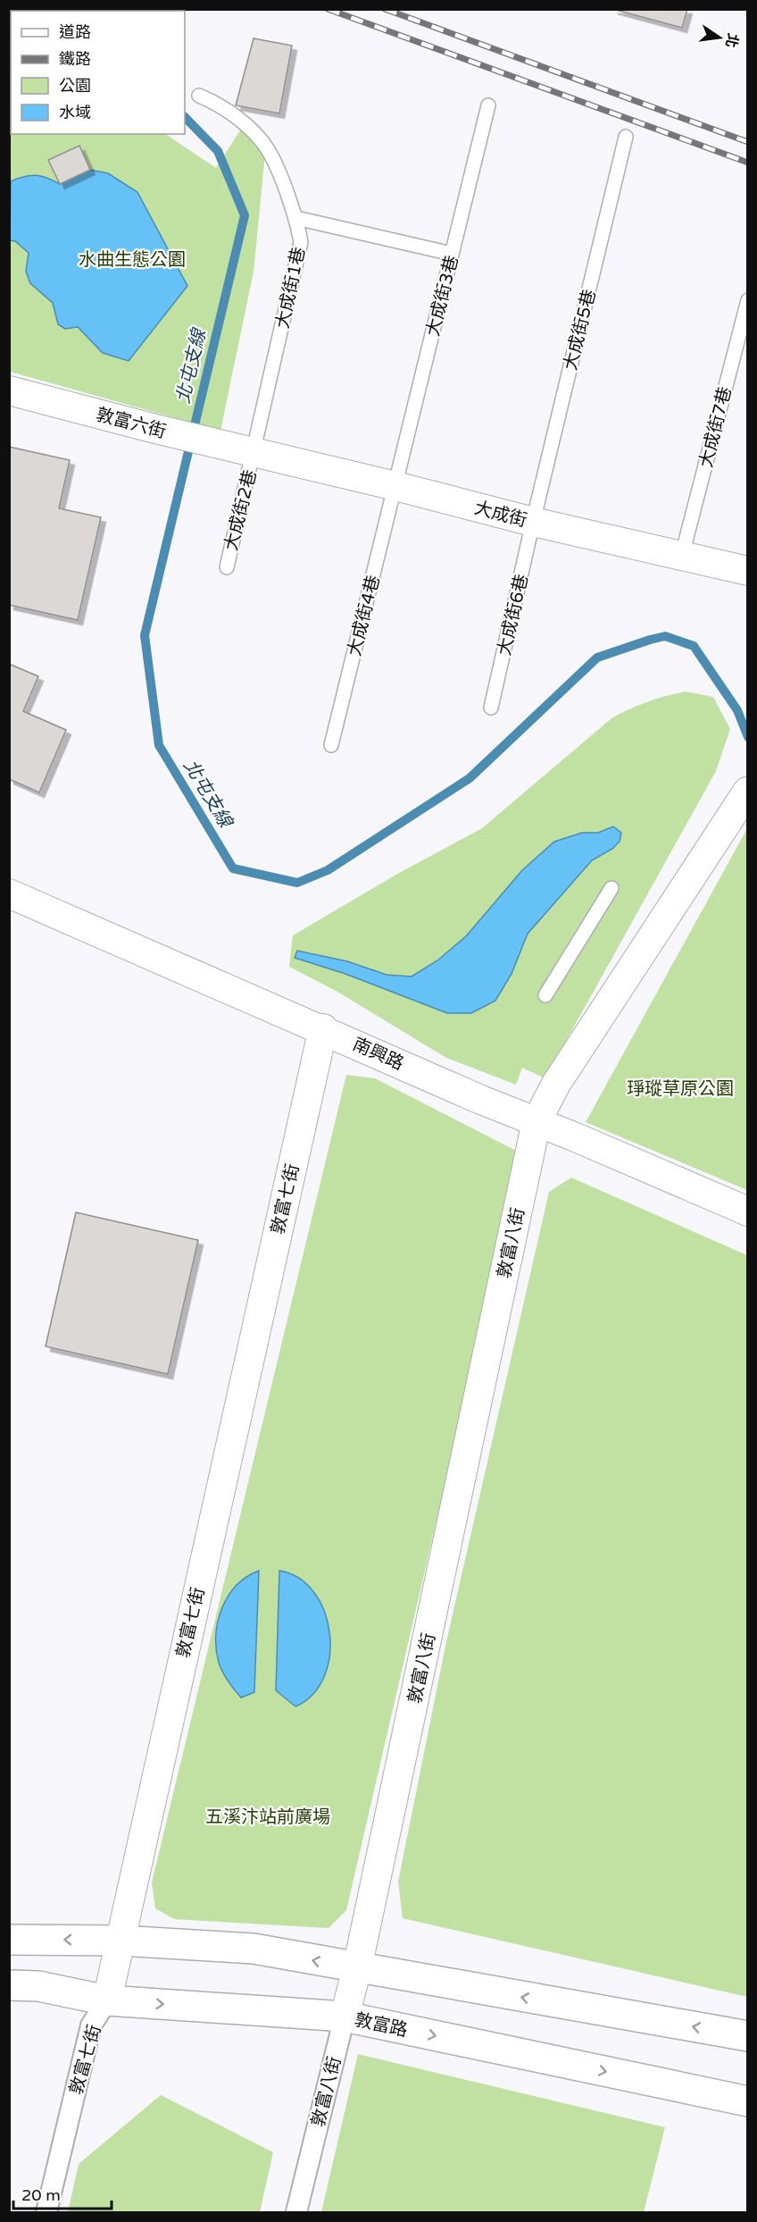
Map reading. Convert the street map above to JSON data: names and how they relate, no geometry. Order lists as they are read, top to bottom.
{
  "streets": {
    "street": [
      "敦富六街",
      "大成街",
      "南興路",
      "敦富七街",
      "敦富八街",
      "敦富路"
    ],
    "lane": [
      "大成街1巷",
      "大成街3巷",
      "大成街5巷",
      "大成街7巷",
      "大成街2巷",
      "大成街6巷",
      "大成街4巷"
    ]
  },
  "crossings": [
    ["大成街1巷", "敦富六街"],
    ["大成街1巷", "大成街2巷"],
    ["大成街1巷", "大成街"],
    ["大成街3巷", "大成街"],
    ["大成街3巷", "大成街4巷"],
    ["大成街5巷", "大成街"],
    ["大成街5巷", "大成街6巷"],
    ["敦富六街", "大成街2巷"],
    ["敦富六街", "大成街"],
    ["大成街7巷", "大成街"],
    ["大成街2巷", "大成街"],
    ["大成街", "大成街6巷"],
    ["大成街", "大成街4巷"],
    ["南興路", "敦富七街"],
    ["南興路", "敦富八街"],
    ["敦富七街", "敦富路"],
    ["敦富八街", "敦富路"]
  ],
  "water": ["北屯支線"],
  "parks": ["水曲生態公園", "琤瑽草原公園", "五溪汴站前廣場"],
  "legend": [
    "道路",
    "鐵路",
    "公園",
    "水域"
  ],
  "scale_bar": "20 m",
  "north": "right"
}
